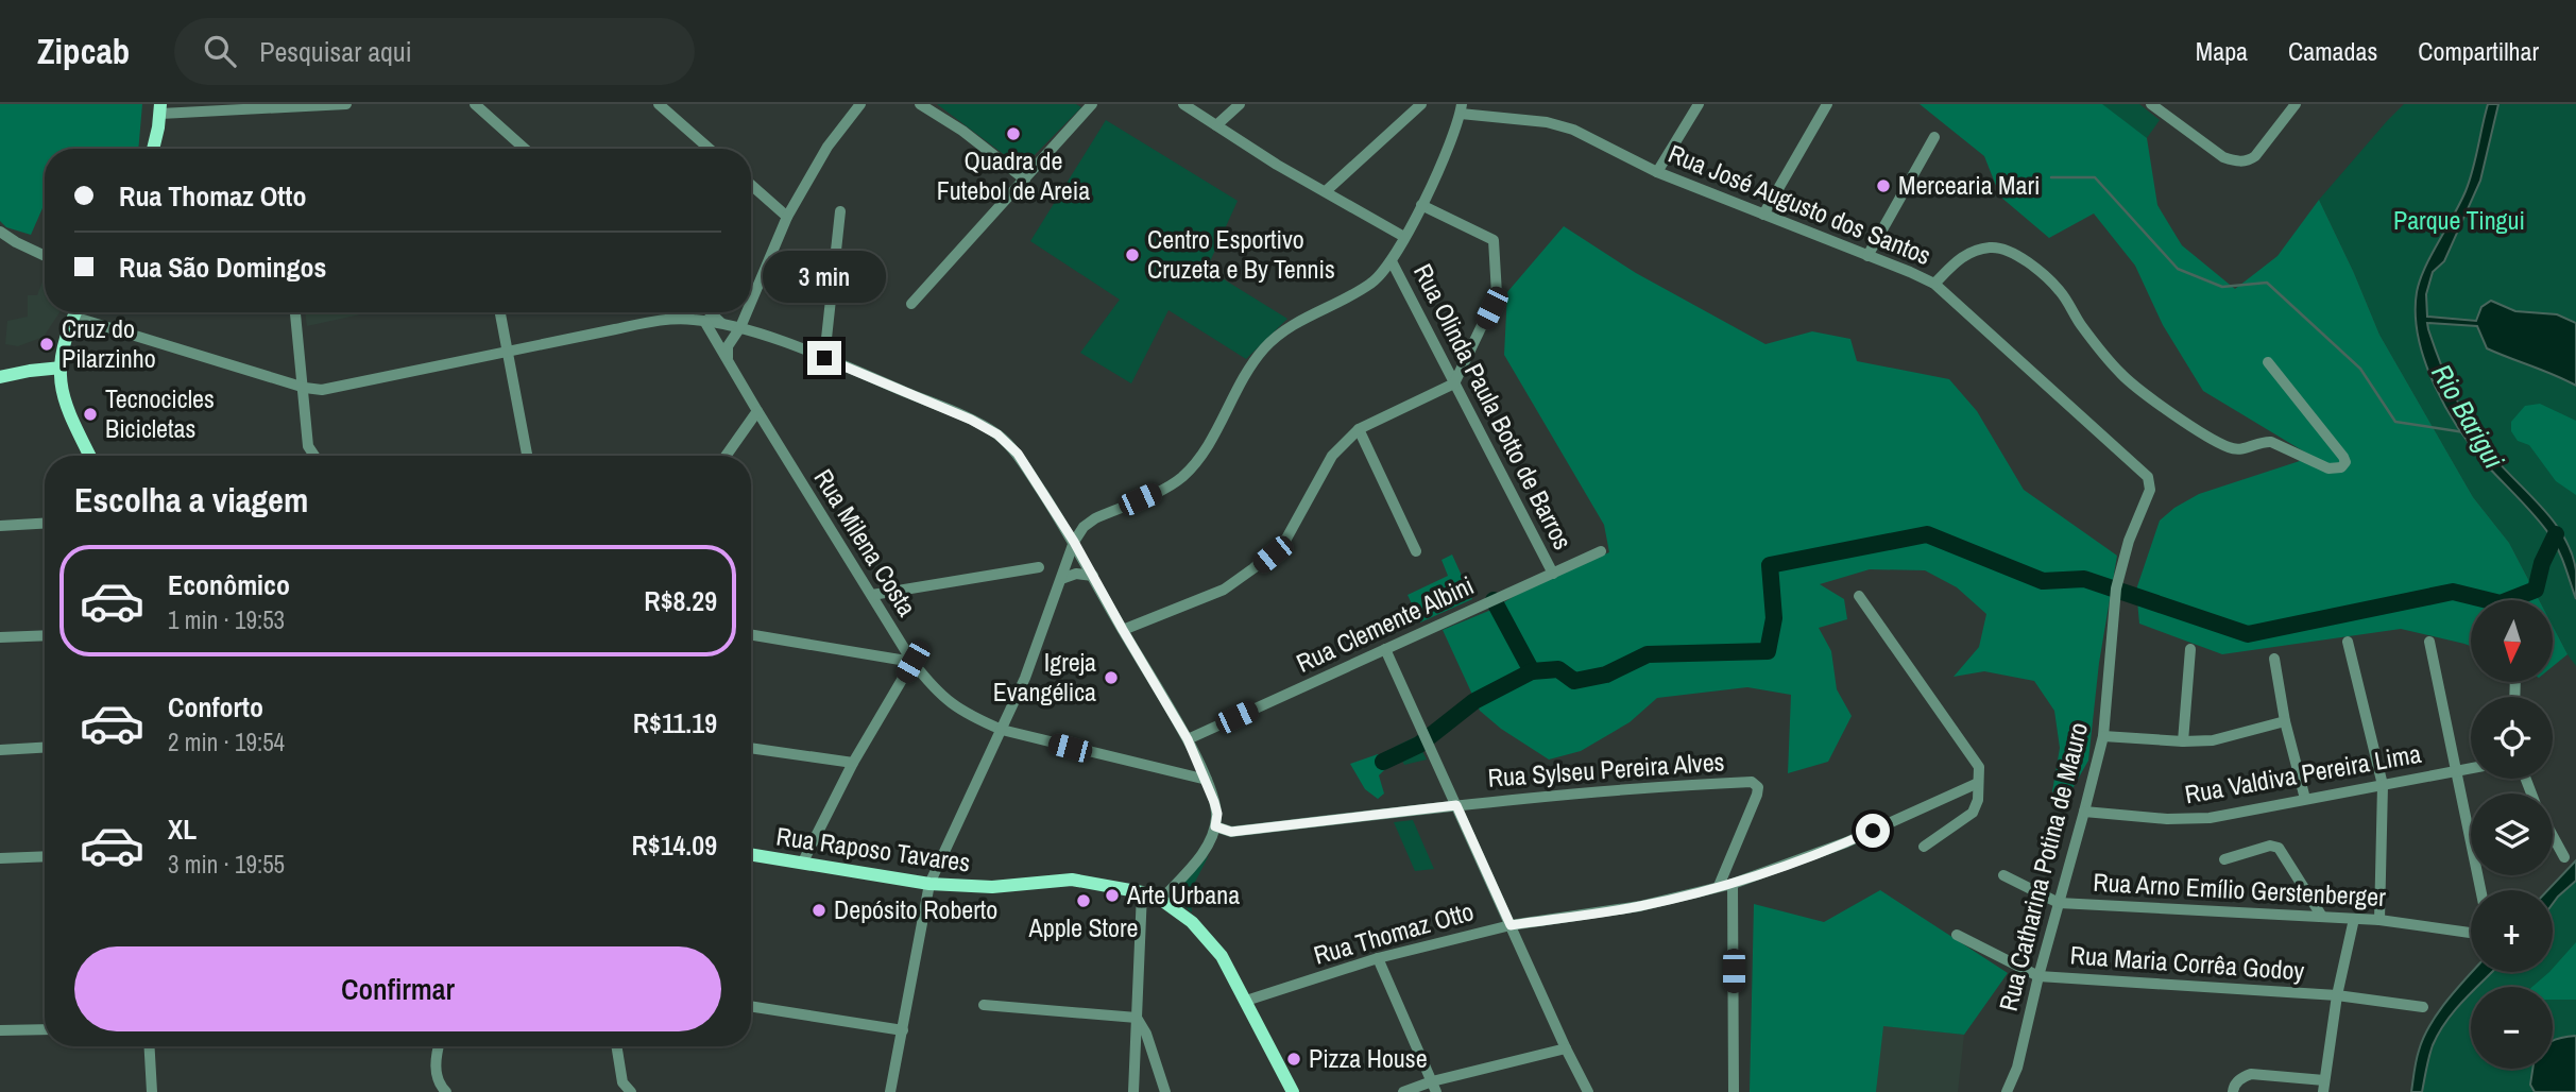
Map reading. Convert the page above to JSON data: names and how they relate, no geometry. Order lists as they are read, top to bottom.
{
  "streets": {
    "main road": ["Rua Raposo Tavares"],
    "street": [
      "Rua José Augusto dos Santos",
      "Rua Olinda Paula Botto de Barros",
      "Rua Milena Costa",
      "Rua Clemente Albini",
      "Rua Sylseu Pereira Alves",
      "Rua Valdiva Pereira Lima",
      "Rua Catharina Potina de Mauro",
      "Rua Arno Emílio Gerstenberger",
      "Rua Thomaz Otto",
      "Rua Maria Corrêa Godoy"
    ]
  },
  "crossings": [
    ["Rua José Augusto dos Santos", "Rua Catharina Potina de Mauro"],
    ["Rua Olinda Paula Botto de Barros", "Rua Clemente Albini"],
    ["Rua Sylseu Pereira Alves", "Rua Thomaz Otto"],
    ["Rua Valdiva Pereira Lima", "Rua Catharina Potina de Mauro"],
    ["Rua Raposo Tavares", "Rua Thomaz Otto"],
    ["Rua Catharina Potina de Mauro", "Rua Arno Emílio Gerstenberger"],
    ["Rua Catharina Potina de Mauro", "Rua Maria Corrêa Godoy"]
  ],
  "water": ["Rio Barigui"],
  "parks": ["Parque Tingui"],
  "places": [
    "Quadra de Futebol de Areia",
    "Mercearia Mari",
    "Centro Esportivo Cruzeta e By Tennis",
    "Cruz do Pilarzinho",
    "Tecnocicles Bicicletas",
    "Igreja Evangélica",
    "Arte Urbana",
    "Apple Store",
    "Depósito Roberto",
    "Pizza House"
  ],
  "north": "bottom",
  "page": {
    "header": "Zipcab",
    "search": "Pesquisar aqui",
    "nav": ["Mapa", "Camadas", "Compartilhar"],
    "banner": ["Rua Thomaz Otto", "Rua São Domingos"],
    "bubble": "3 min",
    "heading": "Escolha a viagem",
    "list": [
      {
        "name": "Econômico",
        "note": "1 min · 19:53",
        "value": "R$8.29"
      },
      {
        "name": "Conforto",
        "note": "2 min · 19:54",
        "value": "R$11.19"
      },
      {
        "name": "XL",
        "note": "3 min · 19:55",
        "value": "R$14.09"
      }
    ],
    "map_buttons": ["+", "−"],
    "buttons": "Confirmar"
  }
}
